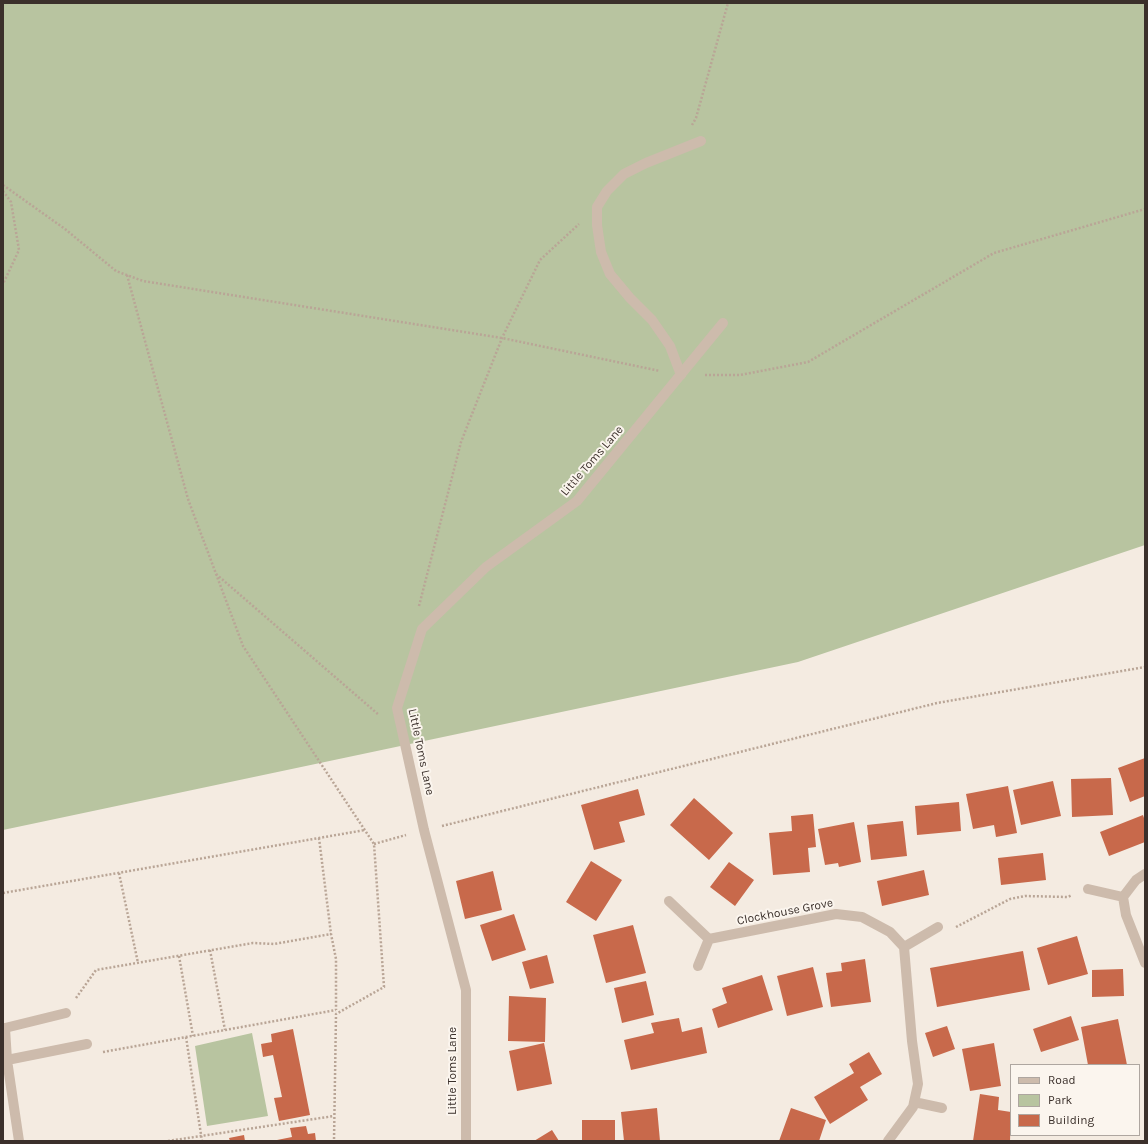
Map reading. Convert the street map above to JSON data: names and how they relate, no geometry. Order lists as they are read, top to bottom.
{
  "streets": {
    "street": ["Little Toms Lane", "Clockhouse Grove"]
  },
  "legend": ["Road", "Park", "Building"]
}
